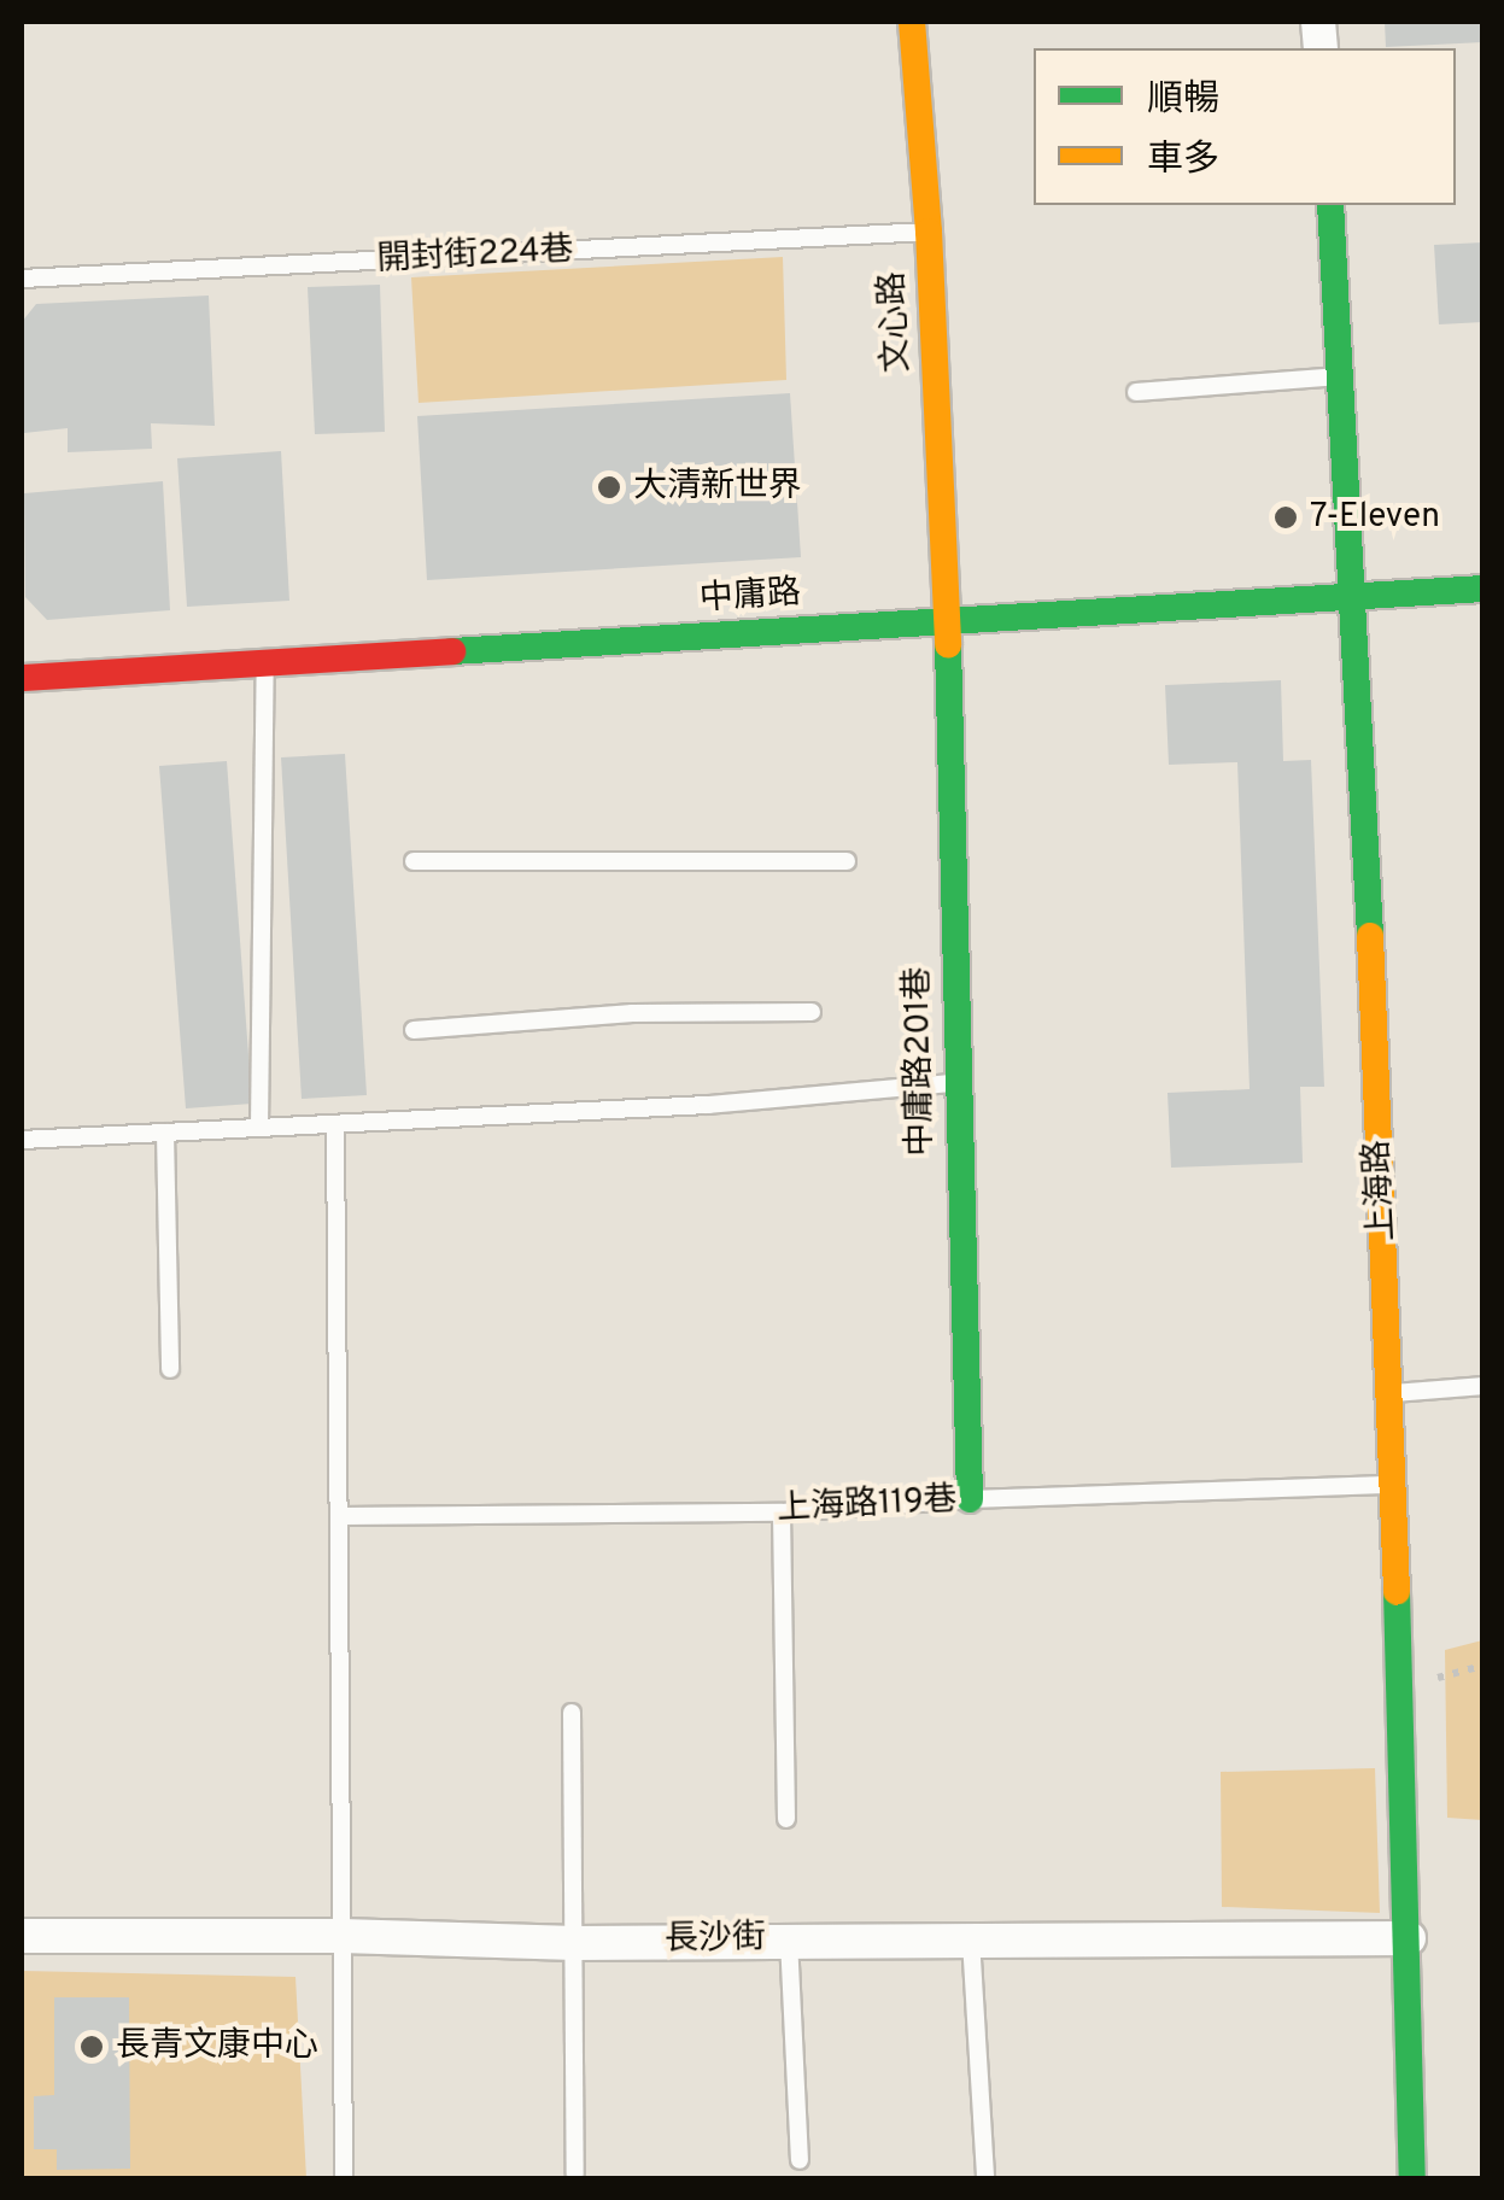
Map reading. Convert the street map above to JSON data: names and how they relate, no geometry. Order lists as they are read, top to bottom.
{
  "streets": {
    "street": [
      "文心路",
      "中庸路",
      "中庸路201巷",
      "上海路",
      "長沙街"
    ],
    "lane": ["開封街224巷", "上海路119巷"]
  },
  "crossings": [
    ["開封街224巷", "文心路"],
    ["文心路", "中庸路"],
    ["文心路", "中庸路201巷"],
    ["中庸路", "中庸路201巷"],
    ["中庸路", "上海路"],
    ["中庸路201巷", "上海路119巷"],
    ["上海路", "上海路119巷"],
    ["上海路", "長沙街"]
  ],
  "places": ["大清新世界", "7-Eleven", "長青文康中心"],
  "legend": ["順暢", "車多"]
}
